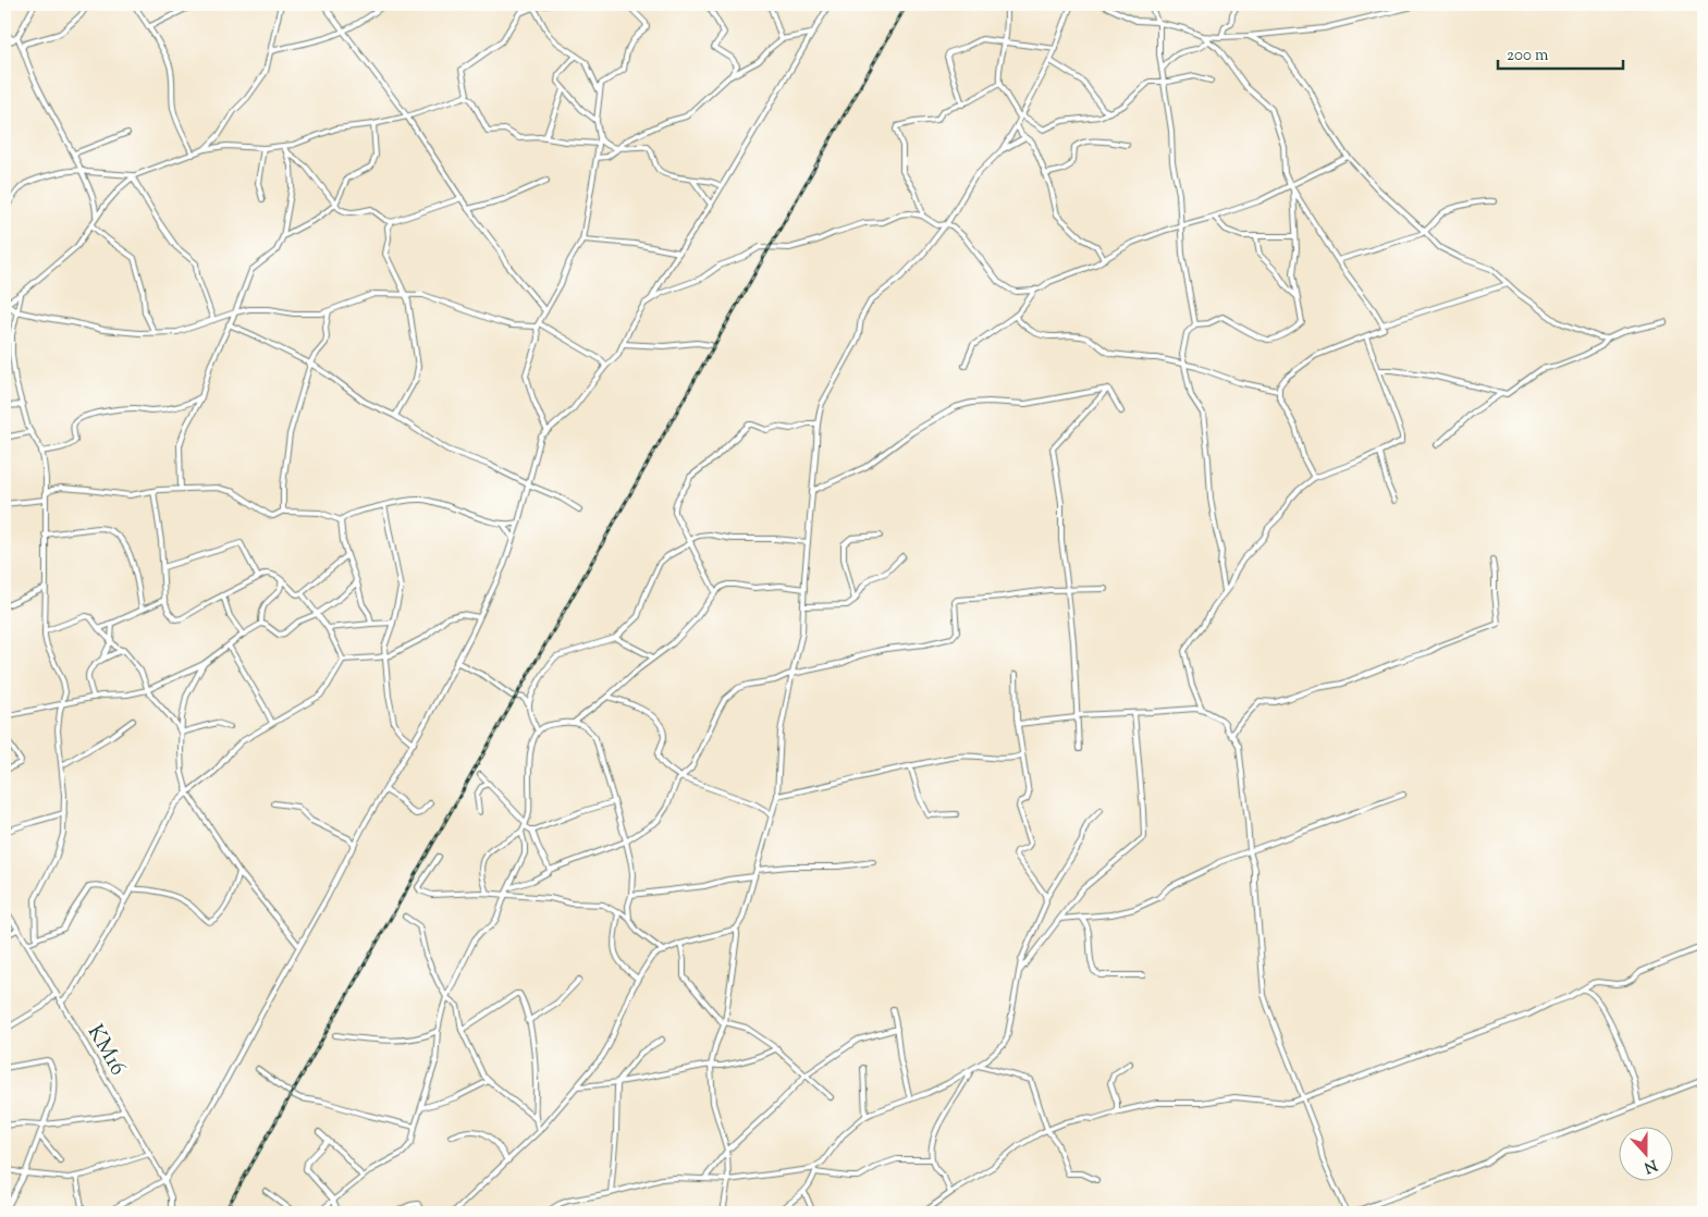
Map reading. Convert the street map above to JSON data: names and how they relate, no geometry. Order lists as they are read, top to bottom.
{
  "streets": {
    "street": ["KM16"]
  },
  "scale_bar": "200 m",
  "north": "bottom"
}
